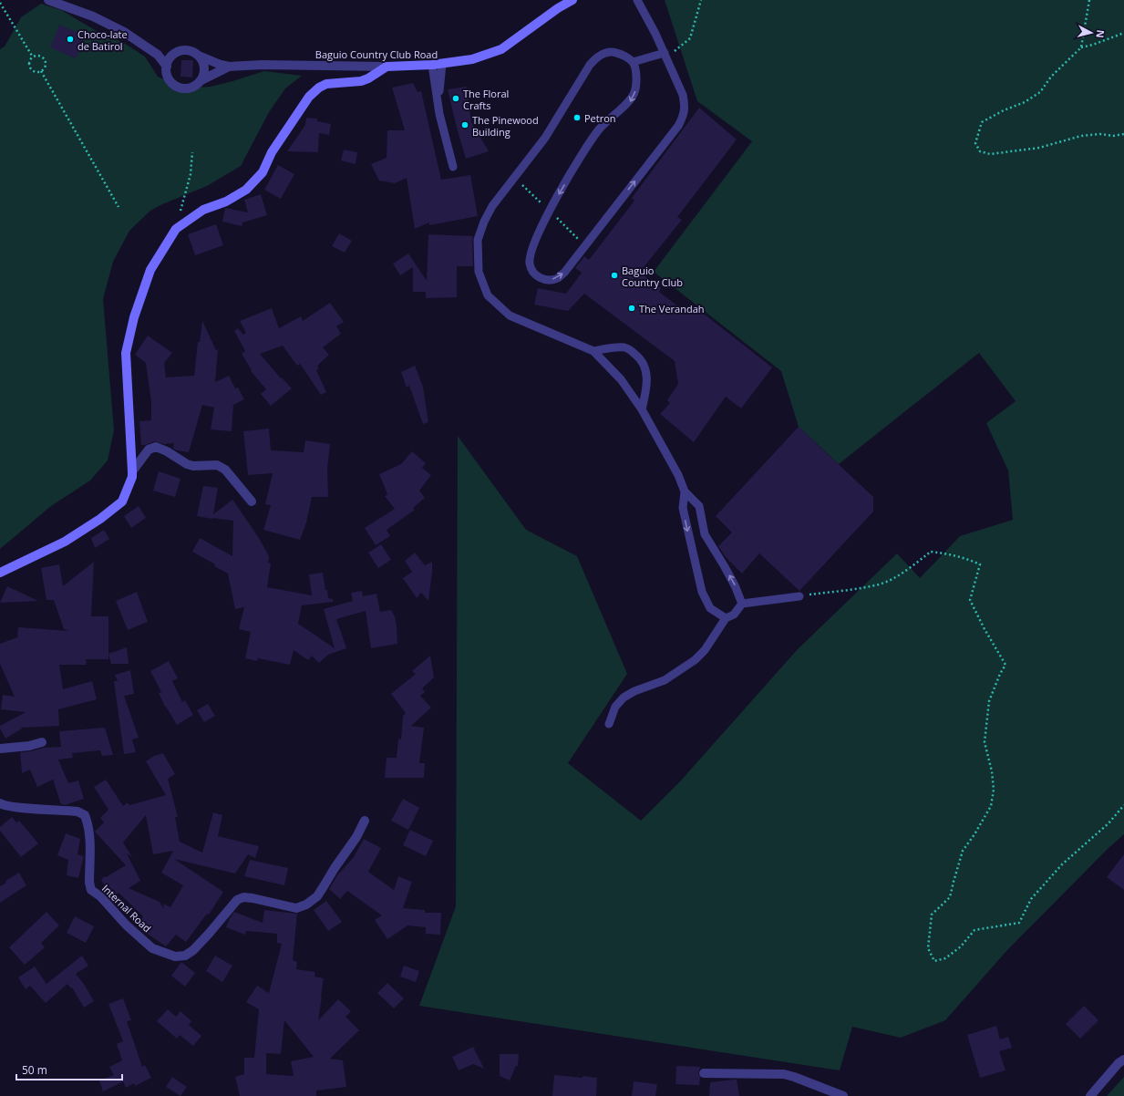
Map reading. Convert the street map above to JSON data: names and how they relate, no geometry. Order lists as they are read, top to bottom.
{
  "streets": {
    "main road": ["Baguio Country Club Road"],
    "street": ["Internal Road"]
  },
  "places": [
    "Choco-late de Batirol",
    "The Floral Crafts",
    "Petron",
    "The Pinewood Building",
    "Baguio Country Club",
    "The Verandah"
  ],
  "scale_bar": "50 m",
  "north": "right"
}
